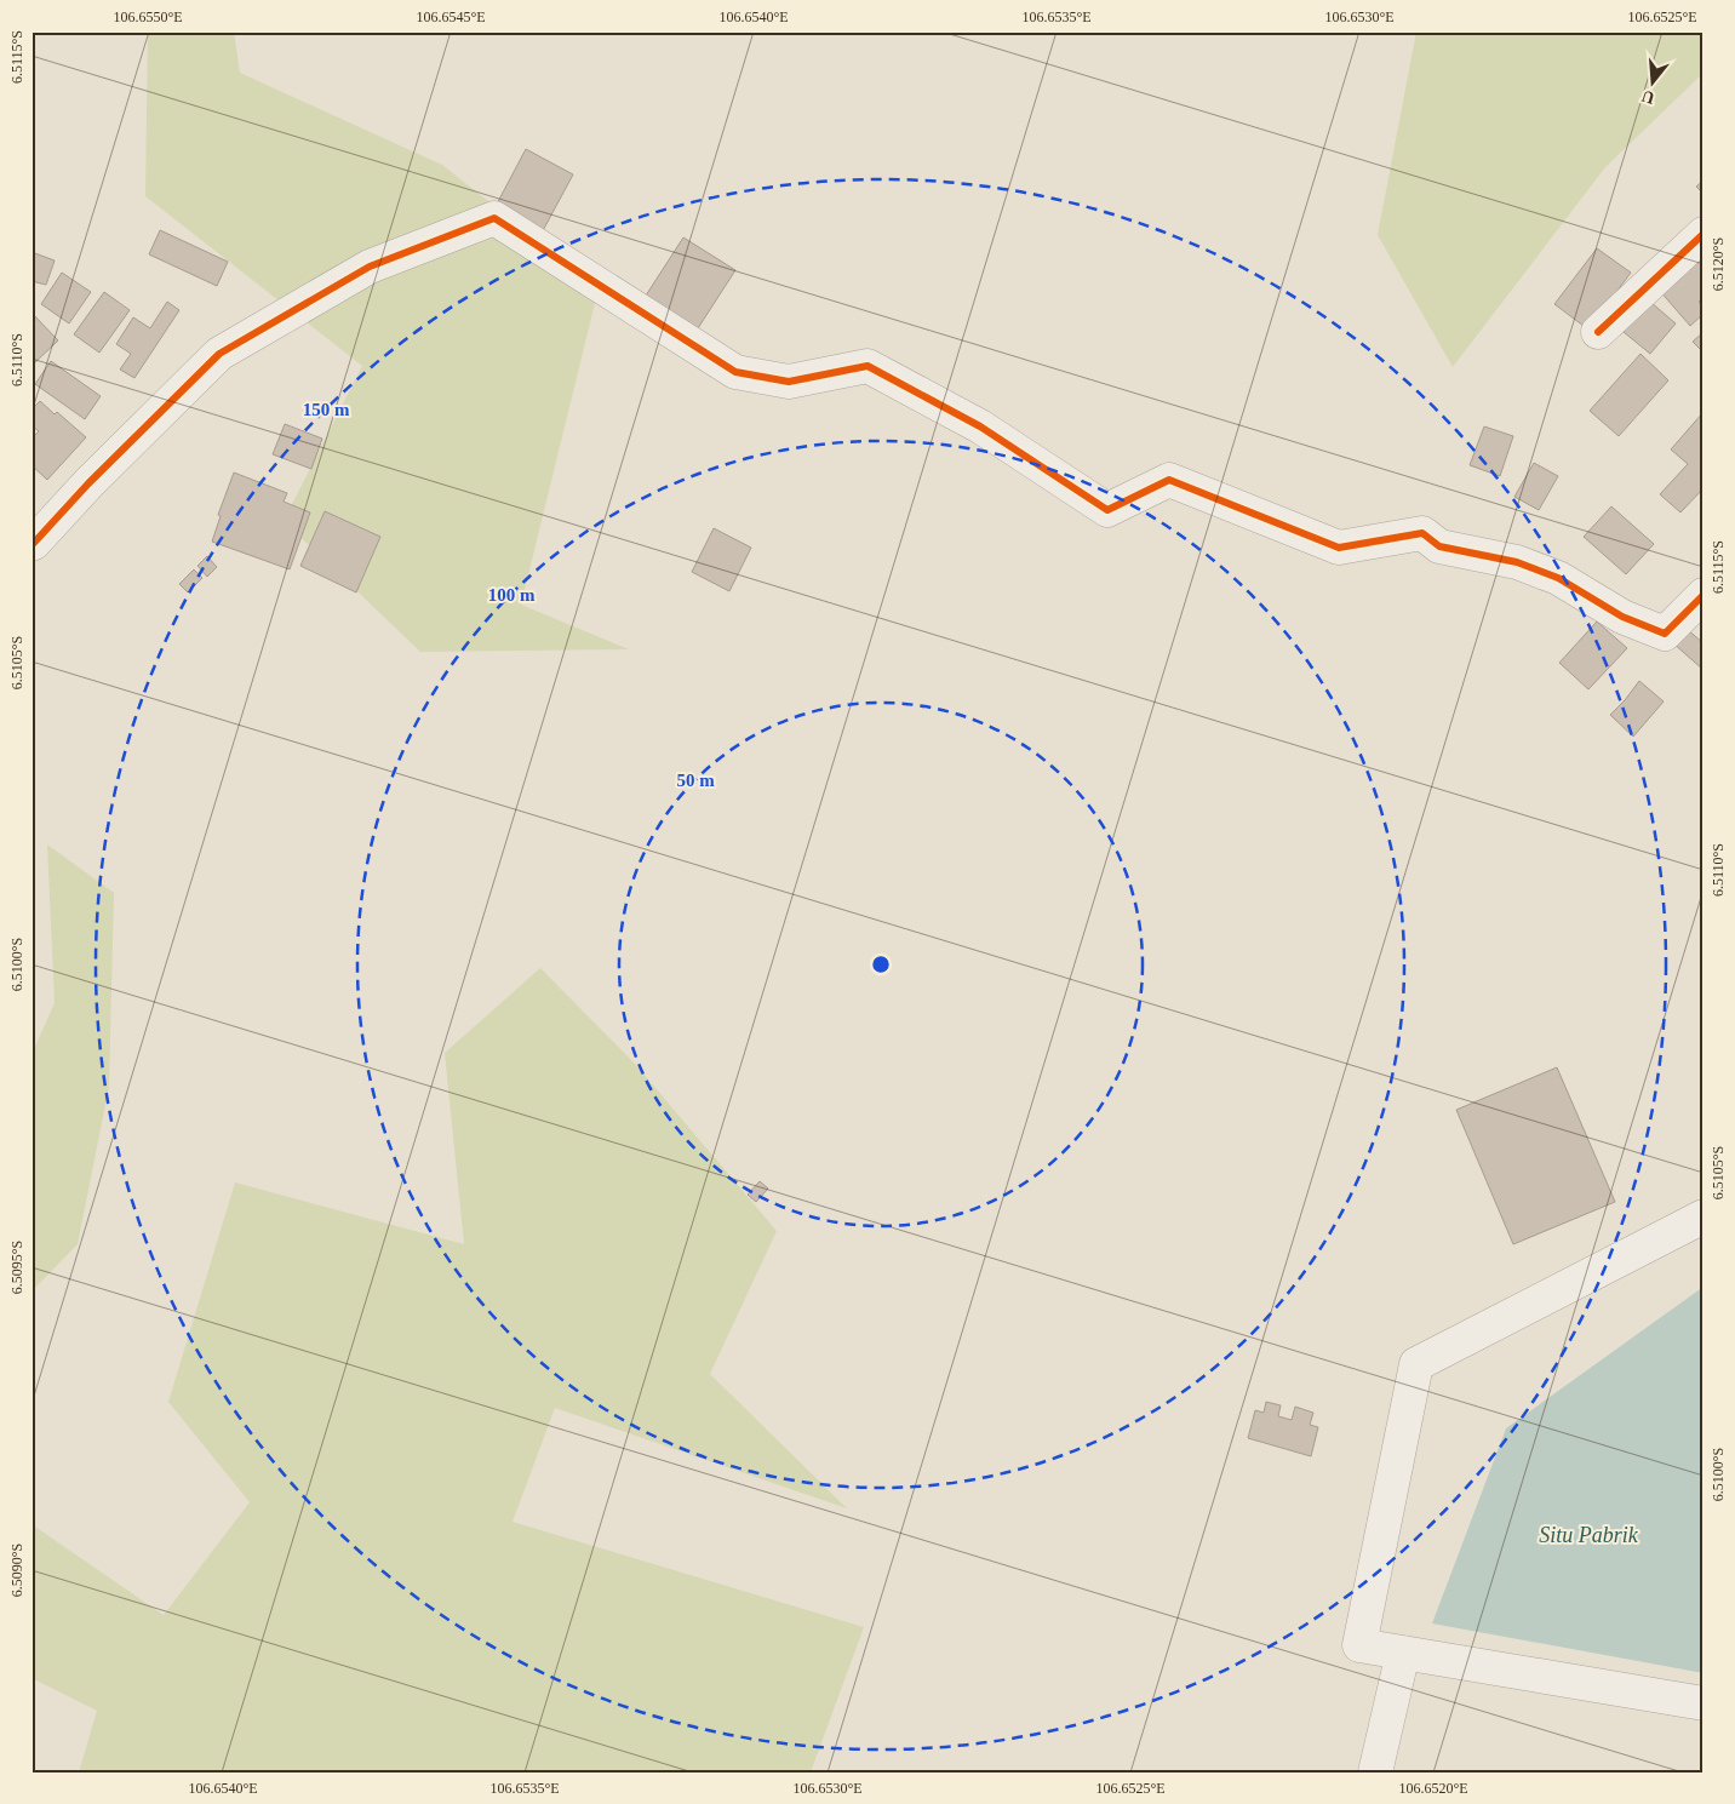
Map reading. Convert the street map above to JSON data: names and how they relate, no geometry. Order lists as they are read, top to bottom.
{
  "water": ["Situ Pabrik"],
  "north": "bottom",
  "coordinates": [
    "106.6550°E",
    "106.6545°E",
    "106.6540°E",
    "106.6535°E",
    "106.6530°E",
    "106.6525°E",
    "6.5115°S",
    "6.5120°S",
    "6.5110°S",
    "6.5105°S",
    "6.5100°S",
    "6.5095°S",
    "6.5090°S",
    "106.6520°E"
  ],
  "rings": ["150 m", "100 m", "50 m"]
}
